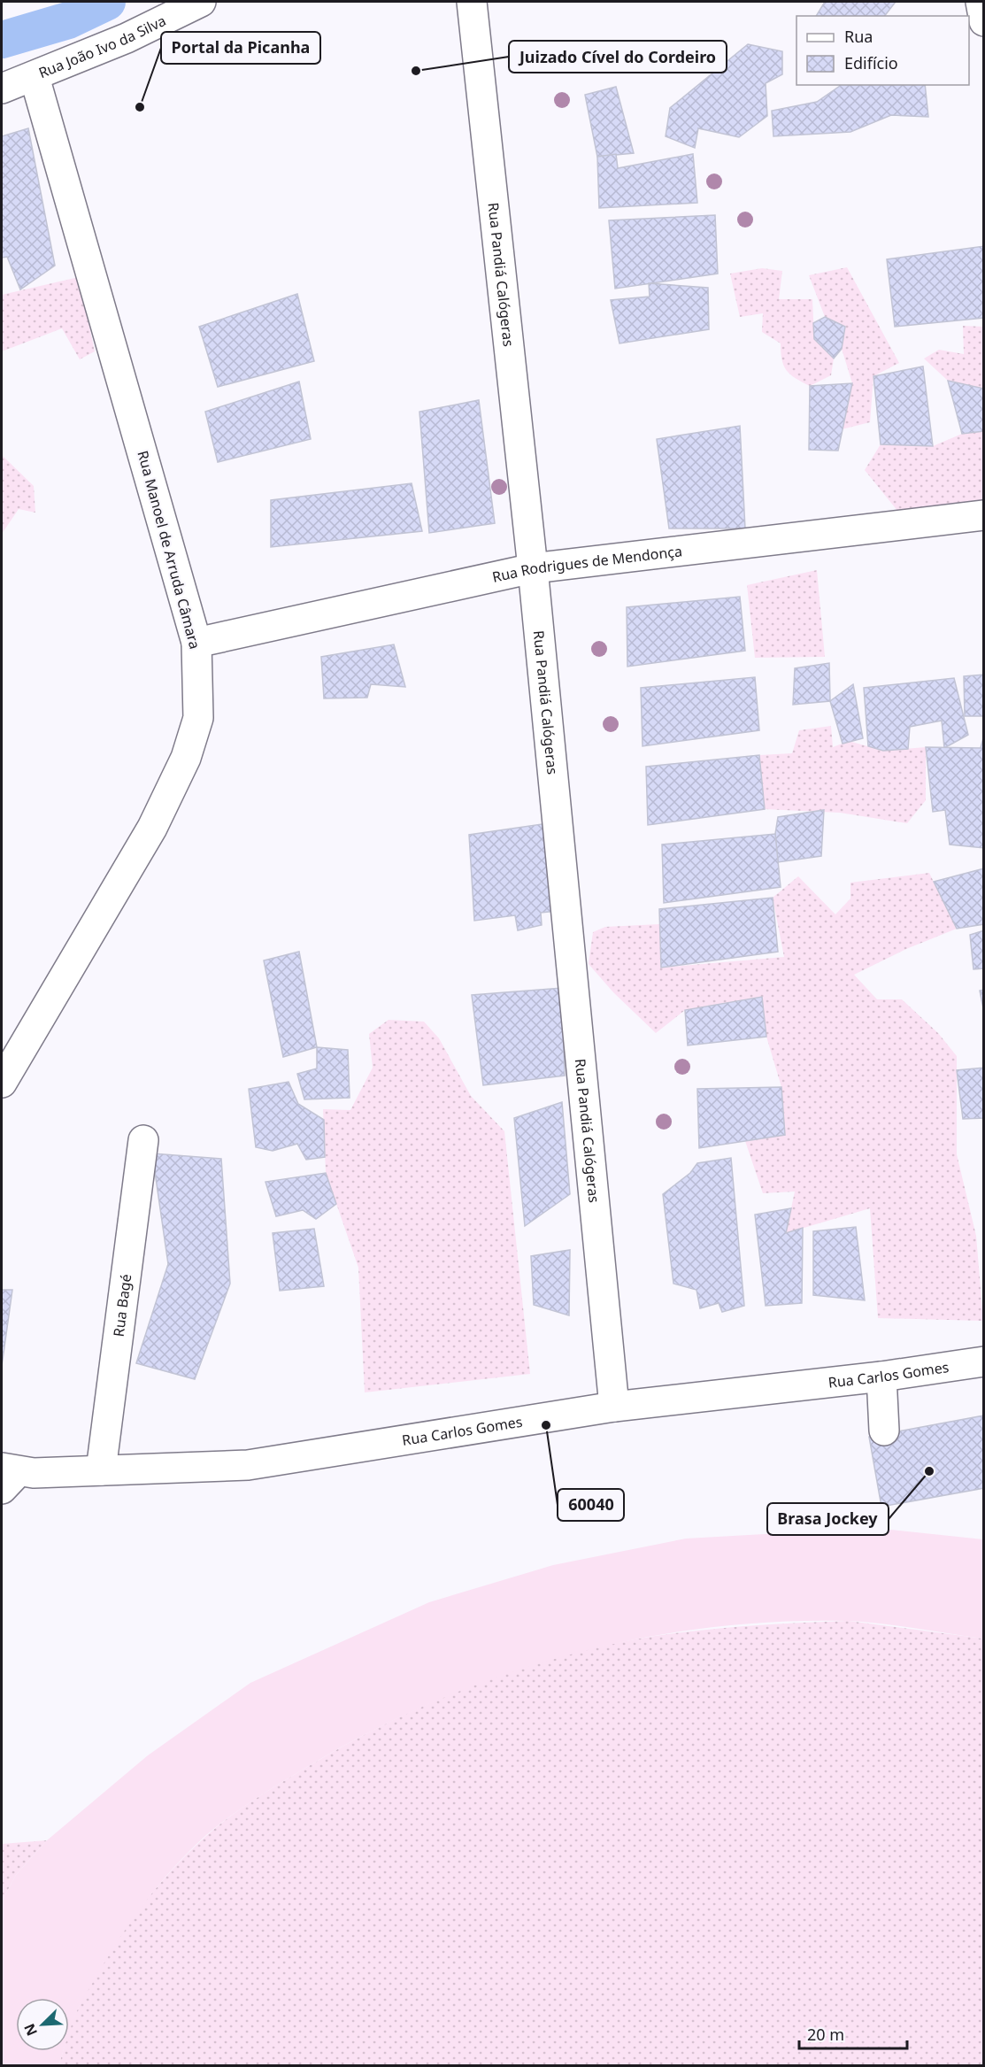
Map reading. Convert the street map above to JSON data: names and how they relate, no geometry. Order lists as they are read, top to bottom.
{
  "streets": {
    "main road": [
      "Rua João Ivo da Silva",
      "Rua Pandiá Calógeras",
      "Rua Manoel de Arruda Câmara",
      "Rua Rodrigues de Mendonça",
      "Rua Bagé",
      "Rua Carlos Gomes"
    ]
  },
  "crossings": [
    ["Rua João Ivo da Silva", "Rua Manoel de Arruda Câmara"],
    ["Rua Pandiá Calógeras", "Rua Rodrigues de Mendonça"],
    ["Rua Pandiá Calógeras", "Rua Carlos Gomes"],
    ["Rua Manoel de Arruda Câmara", "Rua Rodrigues de Mendonça"],
    ["Rua Bagé", "Rua Carlos Gomes"]
  ],
  "places": [
    "Juizado Cível do Cordeiro",
    "Portal da Picanha",
    "60040",
    "Brasa Jockey"
  ],
  "legend": ["Rua", "Edifício"],
  "scale_bar": "20 m",
  "north": "bottom left"
}
